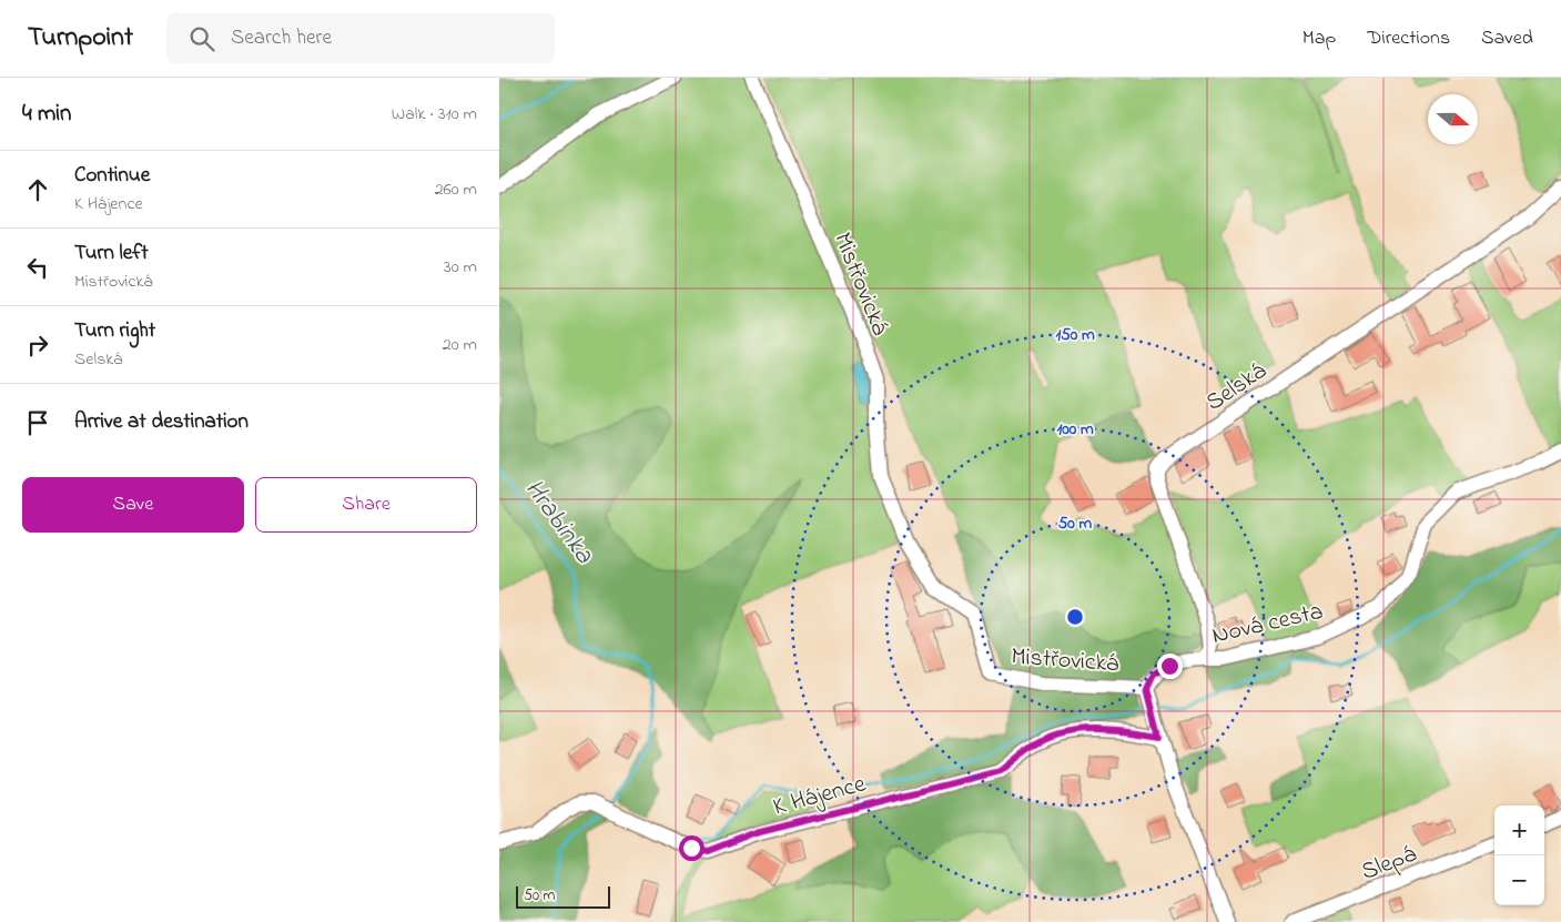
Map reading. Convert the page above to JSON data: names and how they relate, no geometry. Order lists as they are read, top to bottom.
{
  "streets": {
    "street": [
      "Mistřovická",
      "Selská",
      "Nová cesta",
      "K Hájence",
      "Slepá"
    ]
  },
  "crossings": [
    ["Selská", "Nová cesta"]
  ],
  "water": ["Hrabinka"],
  "scale_bar": "50 m",
  "north": "right",
  "page": {
    "header": "Turnpoint",
    "search": "Search here",
    "nav": ["Map", "Directions", "Saved"],
    "heading": ["4 min", "Walk · 310 m"],
    "list": [
      ["Continue", "K Hájence", "260 m"],
      ["Turn left", "Mistřovická", "30 m"],
      ["Turn right", "Selská", "20 m"],
      "Arrive at destination"
    ],
    "buttons": ["Save", "Share"],
    "map_buttons": ["+", "−"],
    "scale": "50 m"
  },
  "rings": ["150 m", "100 m", "50 m"]
}
